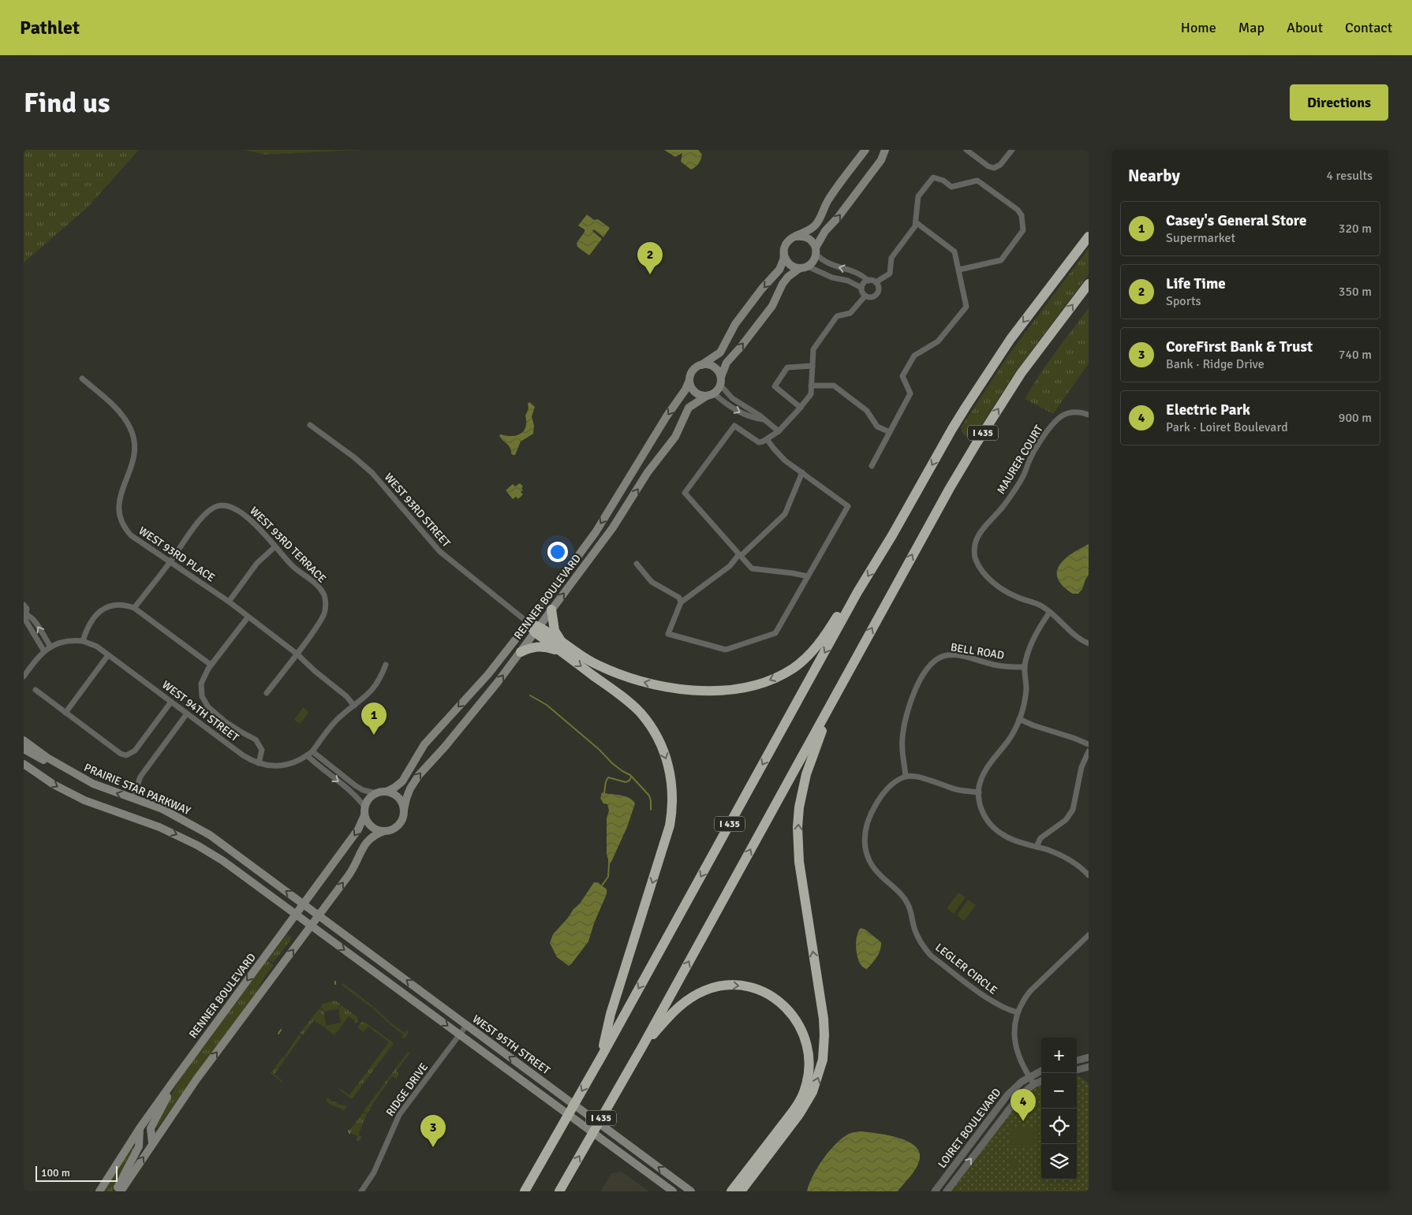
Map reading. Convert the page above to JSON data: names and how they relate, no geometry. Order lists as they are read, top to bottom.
{
  "streets": {
    "highway": ["I 435"],
    "main road": ["RENNER BOULEVARD", "PRAIRIE STAR PARKWAY", "WEST 95TH STREET"],
    "street": [
      "MAURER COURT",
      "WEST 93RD STREET",
      "WEST 93RD TERRACE",
      "WEST 93RD PLACE",
      "BELL ROAD",
      "WEST 94TH STREET",
      "LEGLER CIRCLE",
      "RIDGE DRIVE",
      "LOIRET BOULEVARD"
    ]
  },
  "crossings": [
    ["WEST 93RD STREET", "RENNER BOULEVARD"],
    ["WEST 93RD TERRACE", "WEST 93RD PLACE"],
    ["WEST 93RD PLACE", "WEST 94TH STREET"],
    ["RENNER BOULEVARD", "PRAIRIE STAR PARKWAY"],
    ["BELL ROAD", "LEGLER CIRCLE"],
    ["PRAIRIE STAR PARKWAY", "WEST 95TH STREET"],
    ["WEST 95TH STREET", "RIDGE DRIVE"]
  ],
  "scale_bar": "100 m",
  "page": {
    "header": "Pathlet",
    "nav": [
      "Home",
      "Map",
      "About",
      "Contact"
    ],
    "buttons": "Directions",
    "title": "Find us",
    "heading": ["Nearby", "4 results"],
    "list": [
      {
        "mark": "1",
        "name": "Casey's General Store",
        "note": "Supermarket",
        "value": "320 m"
      },
      {
        "mark": "2",
        "name": "Life Time",
        "note": "Sports",
        "value": "350 m"
      },
      {
        "mark": "3",
        "name": "CoreFirst Bank & Trust",
        "note": "Bank · Ridge Drive",
        "value": "740 m"
      },
      {
        "mark": "4",
        "name": "Electric Park",
        "note": "Park · Loiret Boulevard",
        "value": "900 m"
      }
    ],
    "pins": [
      "2",
      "1",
      "4",
      "3"
    ],
    "map_buttons": ["+", "−"],
    "scale": "100 m"
  }
}
